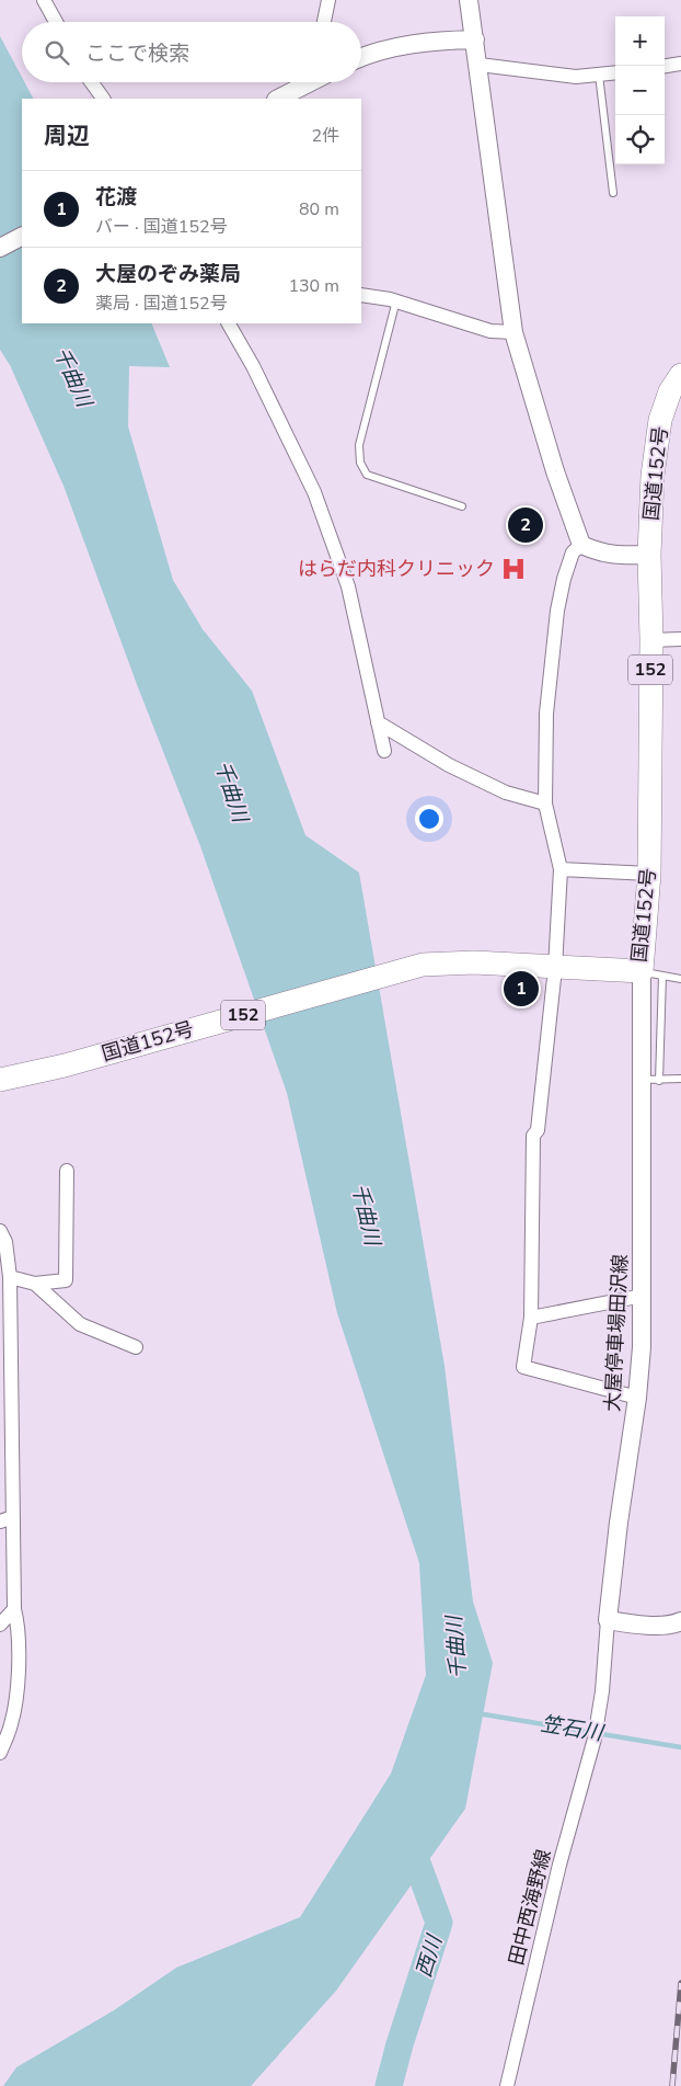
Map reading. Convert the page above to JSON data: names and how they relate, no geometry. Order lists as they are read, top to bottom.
{
  "streets": {
    "highway": ["国道152号", "152"],
    "street": ["大屋停車場田沢線", "田中西海野線"]
  },
  "crossings": [
    ["国道152号", "大屋停車場田沢線"],
    ["大屋停車場田沢線", "田中西海野線"]
  ],
  "water": ["千曲川", "笠石川", "西川"],
  "places": {
    "hospital": ["はらだ内科クリニック"]
  },
  "page": {
    "map_buttons": ["+", "−"],
    "search": "ここで検索",
    "heading": ["周辺", "2件"],
    "list": [
      {
        "mark": "1",
        "name": "花渡",
        "note": "バー · 国道152号",
        "value": "80 m"
      },
      {
        "mark": "2",
        "name": "大屋のぞみ薬局",
        "note": "薬局 · 国道152号",
        "value": "130 m"
      }
    ],
    "pins": ["2", "1"]
  }
}
